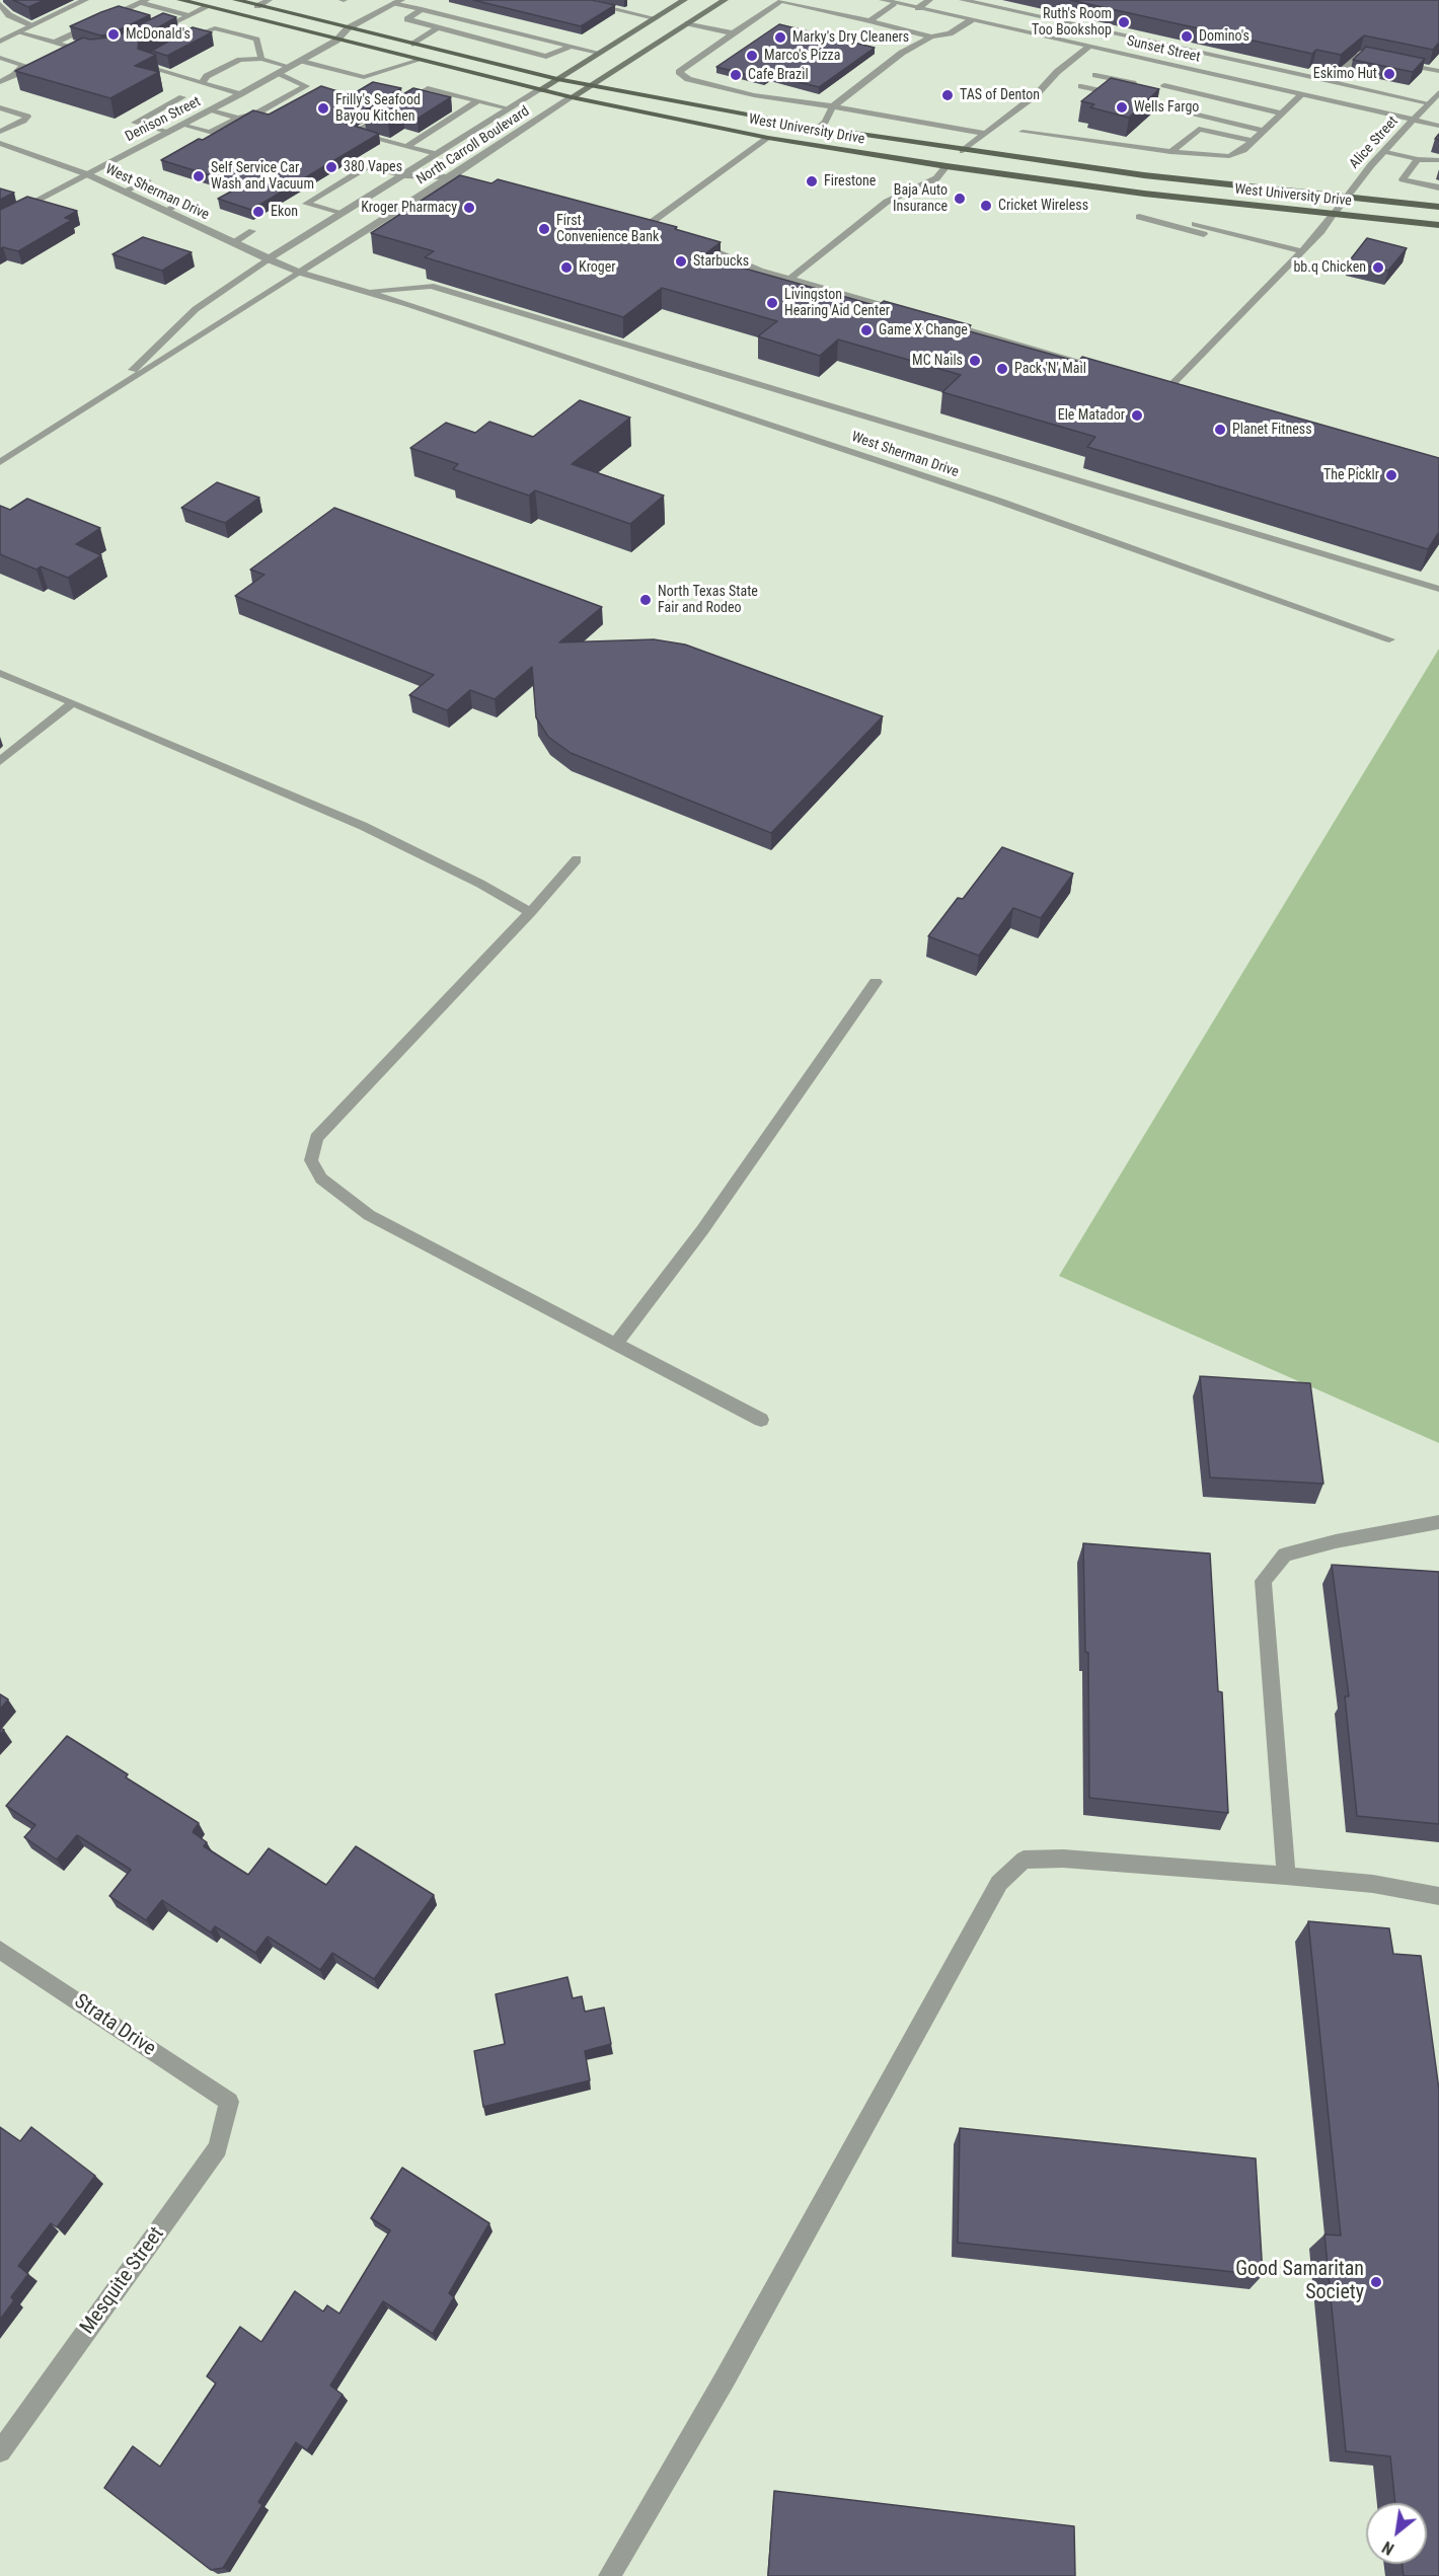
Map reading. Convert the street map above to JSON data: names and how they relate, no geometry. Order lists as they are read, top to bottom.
{
  "streets": {
    "main road": ["West University Drive", "North Carroll Boulevard"],
    "street": [
      "Sunset Street",
      "Denison Street",
      "Alice Street",
      "West Sherman Drive",
      "Strata Drive",
      "Mesquite Street"
    ]
  },
  "crossings": [
    ["Sunset Street", "Alice Street"],
    ["Denison Street", "West University Drive"],
    ["Denison Street", "West Sherman Drive"],
    ["West University Drive", "Alice Street"],
    ["West University Drive", "North Carroll Boulevard"],
    ["North Carroll Boulevard", "West Sherman Drive"],
    ["Strata Drive", "Mesquite Street"]
  ],
  "places": [
    "Ruth's Room Too Bookshop",
    "McDonald's",
    "Domino's",
    "Marky's Dry Cleaners",
    "Marco's Pizza",
    "Eskimo Hut",
    "Cafe Brazil",
    "TAS of Denton",
    "Wells Fargo",
    "Frilly's Seafood Bayou Kitchen",
    "380 Vapes",
    "Self Service Car Wash and Vacuum",
    "Firestone",
    "Baja Auto Insurance",
    "Cricket Wireless",
    "Kroger Pharmacy",
    "Ekon",
    "First Convenience Bank",
    "Starbucks",
    "Kroger",
    "bb.q Chicken",
    "Livingston Hearing Aid Center",
    "Game X Change",
    "MC Nails",
    "Pack 'N' Mail",
    "Ele Matador",
    "Planet Fitness",
    "The Picklr",
    "North Texas State Fair and Rodeo",
    "Good Samaritan Society"
  ],
  "north": "bottom left"
}
